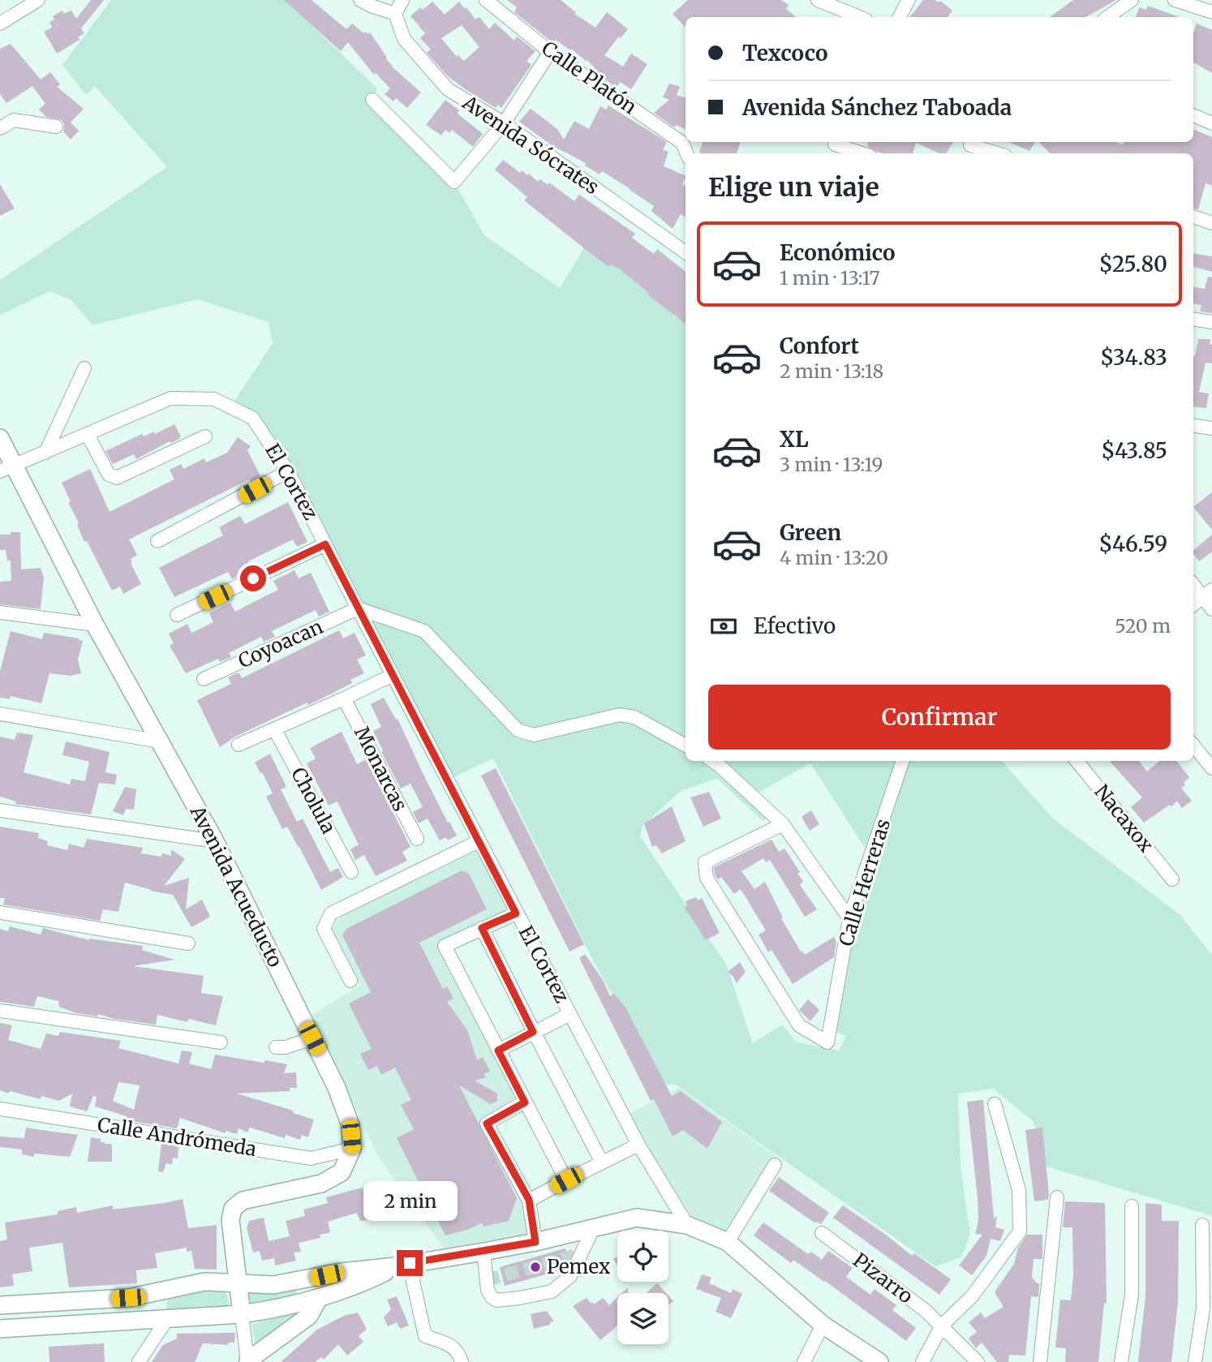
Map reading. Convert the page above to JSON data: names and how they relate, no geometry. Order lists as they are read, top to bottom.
{
  "streets": {
    "main road": ["Avenida Acueducto"],
    "street": [
      "Calle Platón",
      "Avenida Sócrates",
      "El Cortez",
      "Coyoacan",
      "Monarcas",
      "Cholula",
      "Nacaxox",
      "Calle Herreras",
      "Calle Andrómeda",
      "Pizarro"
    ]
  },
  "crossings": [
    ["El Cortez", "Coyoacan"],
    ["El Cortez", "Avenida Acueducto"],
    ["Avenida Acueducto", "Calle Andrómeda"]
  ],
  "places": ["Pemex"],
  "page": {
    "banner": ["Texcoco", "Avenida Sánchez Taboada"],
    "heading": "Elige un viaje",
    "list": [
      {
        "name": "Económico",
        "note": "1 min · 13:17",
        "value": "$25.80"
      },
      {
        "name": "Confort",
        "note": "2 min · 13:18",
        "value": "$34.83"
      },
      {
        "name": "XL",
        "note": "3 min · 13:19",
        "value": "$43.85"
      },
      {
        "name": "Green",
        "note": "4 min · 13:20",
        "value": "$46.59"
      }
    ],
    "pay": ["Efectivo", "520 m"],
    "buttons": "Confirmar",
    "bubble": "2 min"
  }
}
